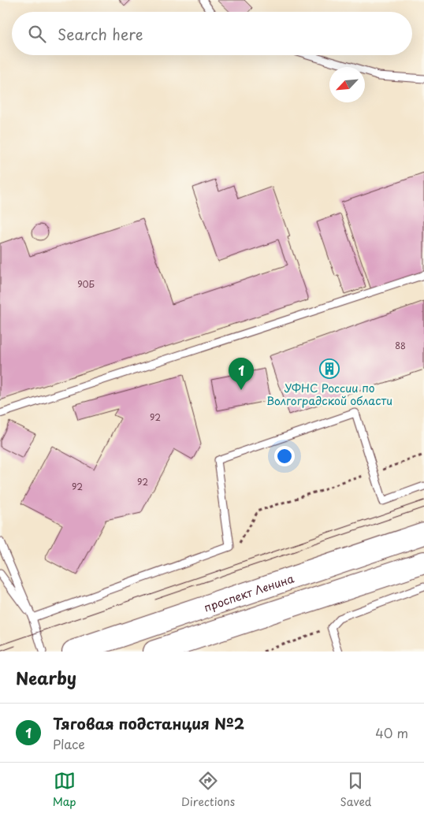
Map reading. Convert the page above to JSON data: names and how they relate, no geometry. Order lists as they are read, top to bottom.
{
  "streets": {
    "main road": ["проспект Ленина"]
  },
  "places": {
    "building": ["УФНС России по Волгоградской области"]
  },
  "house_numbers": [
    "90Б",
    "88",
    "92",
    "92",
    "92"
  ],
  "north": "bottom left",
  "page": {
    "search": "Search here",
    "pins": "1",
    "heading": "Nearby",
    "list": [
      {
        "mark": "1",
        "name": "Тяговая подстанция №2",
        "note": "Place",
        "value": "40 m"
      }
    ],
    "nav": ["Map", "Directions", "Saved"]
  }
}
